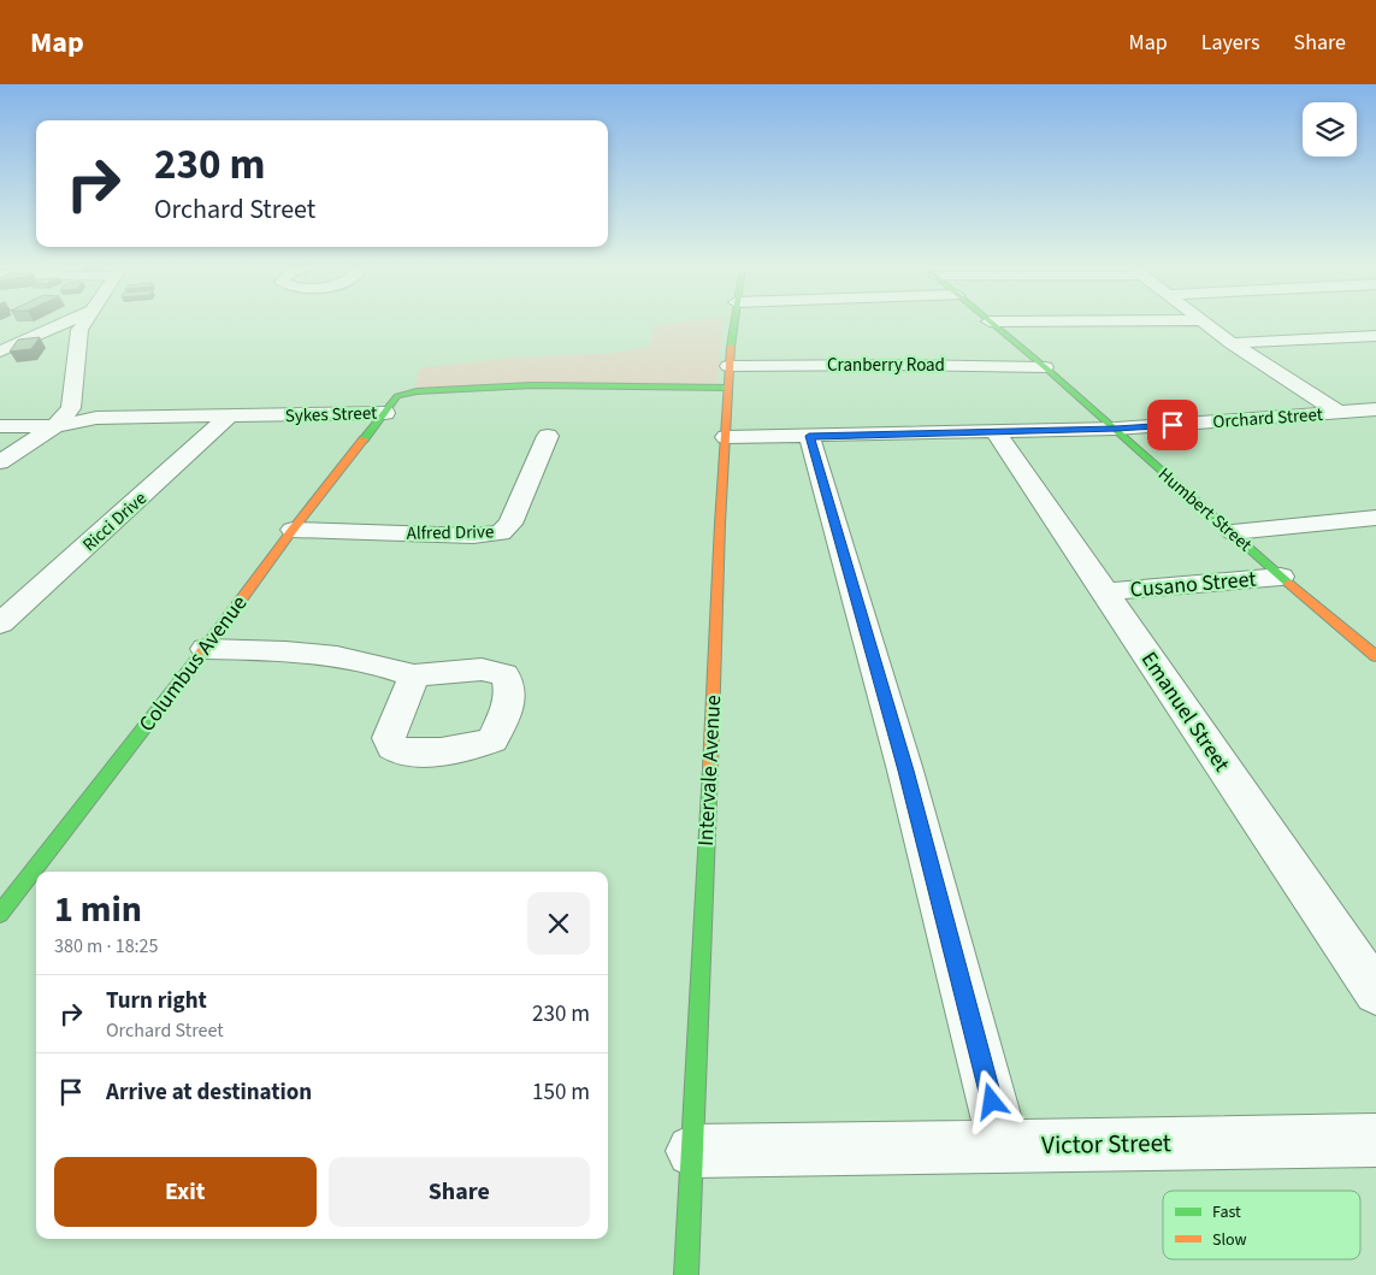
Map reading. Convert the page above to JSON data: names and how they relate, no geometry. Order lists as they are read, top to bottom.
{
  "streets": {
    "street": [
      "Cranberry Road",
      "Sykes Street",
      "Orchard Street",
      "Humbert Street",
      "Ricci Drive",
      "Alfred Drive",
      "Cusano Street",
      "Columbus Avenue",
      "Emanuel Street",
      "Intervale Avenue",
      "Victor Street"
    ]
  },
  "crossings": [
    ["Cranberry Road", "Humbert Street"],
    ["Cranberry Road", "Intervale Avenue"],
    ["Sykes Street", "Ricci Drive"],
    ["Sykes Street", "Columbus Avenue"],
    ["Sykes Street", "Intervale Avenue"],
    ["Orchard Street", "Humbert Street"],
    ["Orchard Street", "Emanuel Street"],
    ["Orchard Street", "Intervale Avenue"],
    ["Humbert Street", "Cusano Street"],
    ["Alfred Drive", "Columbus Avenue"],
    ["Cusano Street", "Emanuel Street"],
    ["Intervale Avenue", "Victor Street"]
  ],
  "legend": ["Fast", "Slow"],
  "page": {
    "header": "Map",
    "nav": ["Map", "Layers", "Share"],
    "turn": ["230 m", "Orchard Street"],
    "heading": ["1 min", "380 m · 18:25"],
    "list": [
      {
        "name": "Turn right",
        "note": "Orchard Street",
        "value": "230 m"
      },
      {
        "name": "Arrive at destination",
        "value": "150 m"
      }
    ],
    "buttons": ["Exit", "Share"]
  }
}
